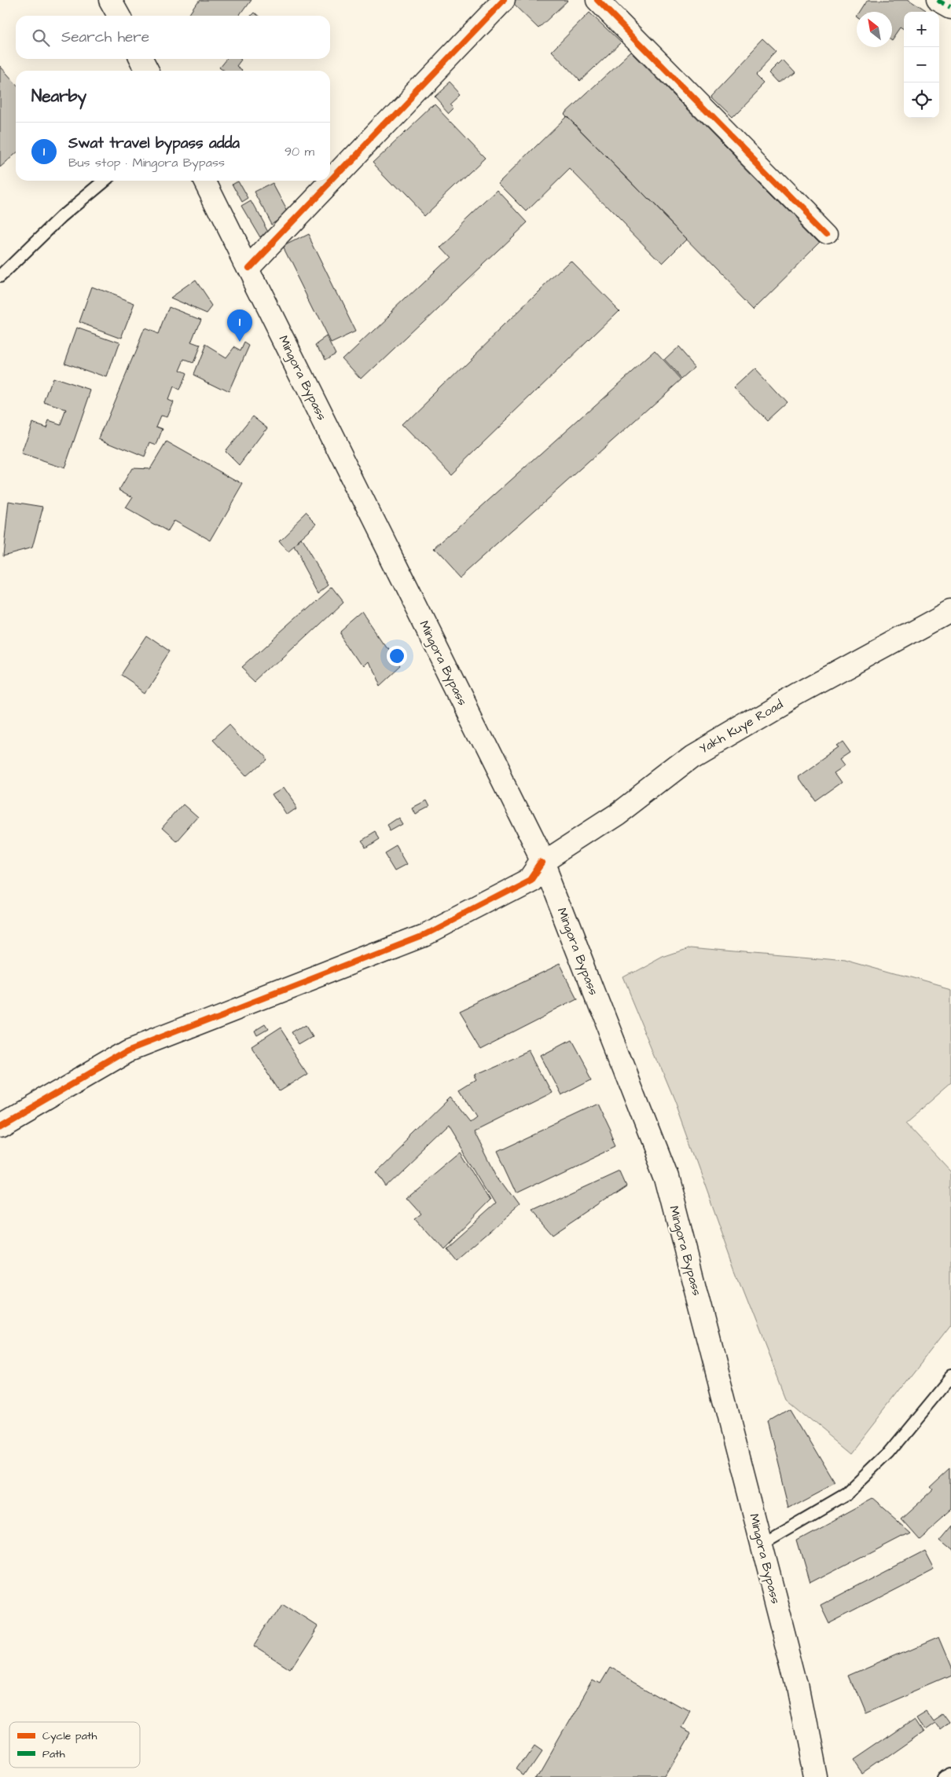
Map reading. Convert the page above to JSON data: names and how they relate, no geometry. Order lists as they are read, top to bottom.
{
  "streets": {
    "main road": ["Mingora Bypass", "Yakh Kuye Road"]
  },
  "crossings": [
    ["Mingora Bypass", "Yakh Kuye Road"]
  ],
  "legend": ["Cycle path", "Path"],
  "north": "top left",
  "page": {
    "map_buttons": ["+", "−"],
    "search": "Search here",
    "heading": "Nearby",
    "list": [
      {
        "mark": "1",
        "name": "Swat travel bypass adda",
        "note": "Bus stop · Mingora Bypass",
        "value": "90 m"
      }
    ],
    "pins": "1"
  }
}
